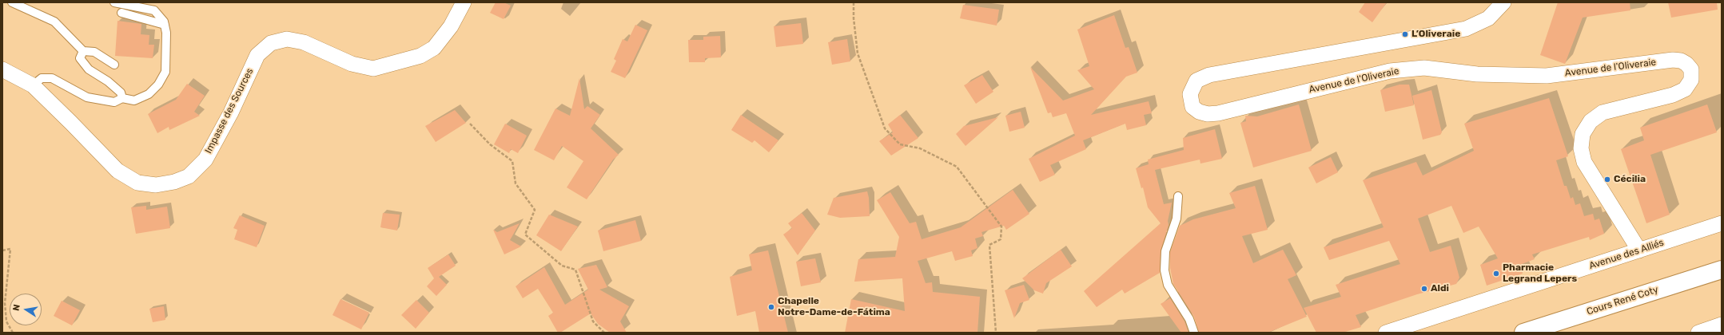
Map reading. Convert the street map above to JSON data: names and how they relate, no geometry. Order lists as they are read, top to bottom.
{
  "streets": {
    "street": [
      "Avenue de l'Oliveraie",
      "Impasse des Sources",
      "Avenue des Alliés",
      "Cours René Coty"
    ]
  },
  "crossings": [
    ["Avenue de l'Oliveraie", "Avenue des Alliés"]
  ],
  "places": [
    "L’Oliveraie",
    "Cécilia",
    "Pharmacie Legrand Lepers",
    "Aldi",
    "Chapelle Notre-Dame-de-Fátima"
  ],
  "north": "left"
}
